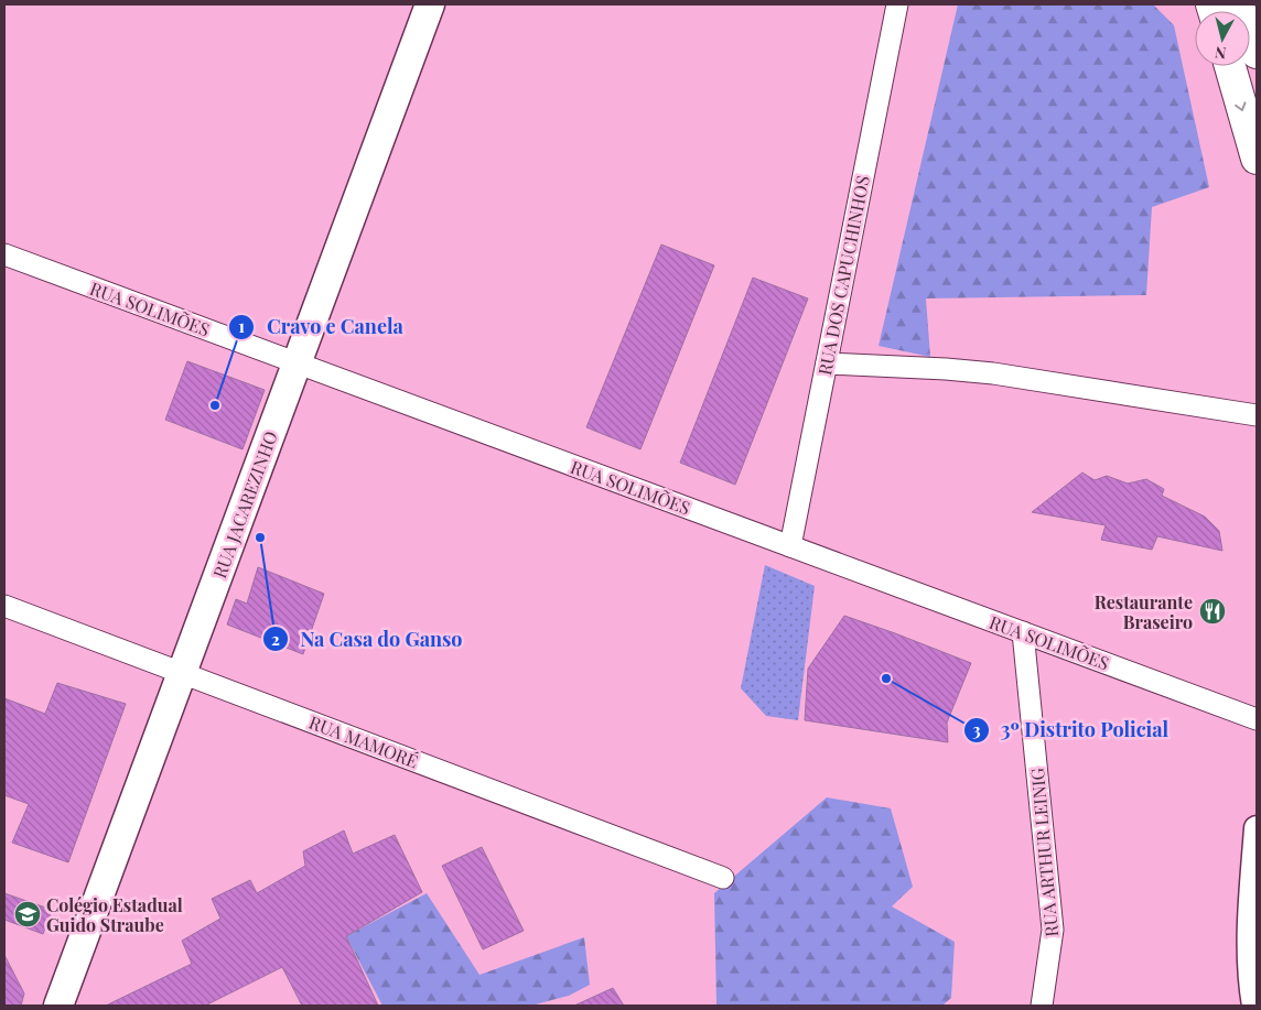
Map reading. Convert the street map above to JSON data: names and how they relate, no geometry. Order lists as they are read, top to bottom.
{
  "streets": {
    "main road": ["RUA JACAREZINHO"],
    "street": [
      "RUA DOS CAPUCHINHOS",
      "RUA SOLIMÕES",
      "RUA MAMORÉ",
      "RUA ARTHUR LEINIG"
    ]
  },
  "crossings": [
    ["RUA DOS CAPUCHINHOS", "RUA SOLIMÕES"],
    ["RUA SOLIMÕES", "RUA JACAREZINHO"],
    ["RUA SOLIMÕES", "RUA ARTHUR LEINIG"],
    ["RUA JACAREZINHO", "RUA MAMORÉ"]
  ],
  "places": {
    "other": ["Cravo e Canela", "Na Casa do Ganso", "3º Distrito Policial"],
    "restaurant": ["Restaurante Braseiro"],
    "school or university": ["Colégio Estadual Guido Straube"]
  },
  "north": "bottom"
}
